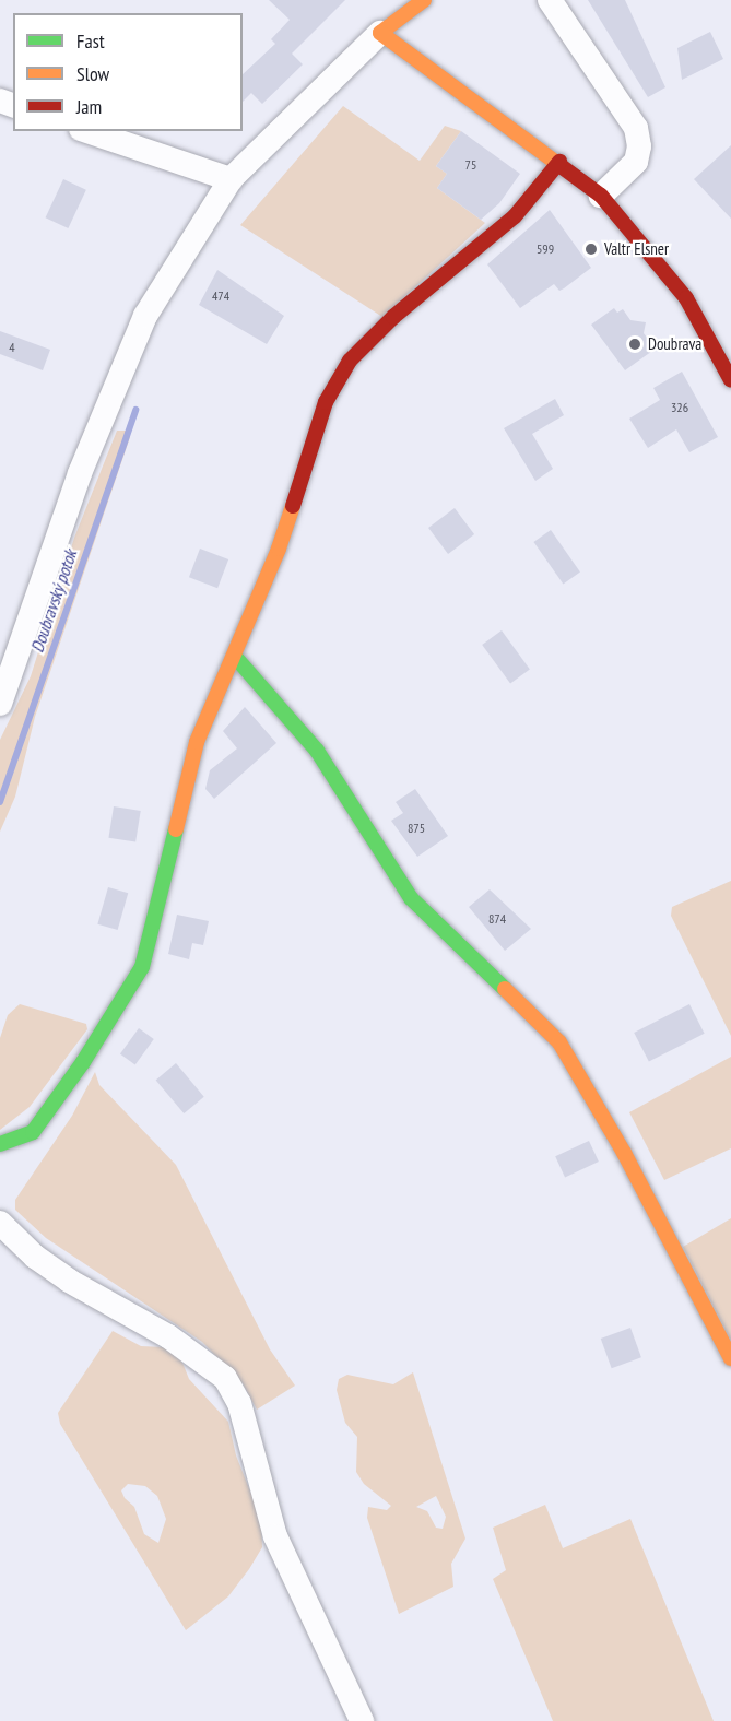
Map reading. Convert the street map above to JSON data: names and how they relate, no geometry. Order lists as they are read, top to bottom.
{
  "water": ["Doubravský potok"],
  "places": ["Valtr Elsner", "Doubrava"],
  "house_numbers": [
    "75",
    "599",
    "474",
    "4",
    "326",
    "875",
    "874"
  ],
  "legend": ["Fast", "Slow", "Jam"]
}
